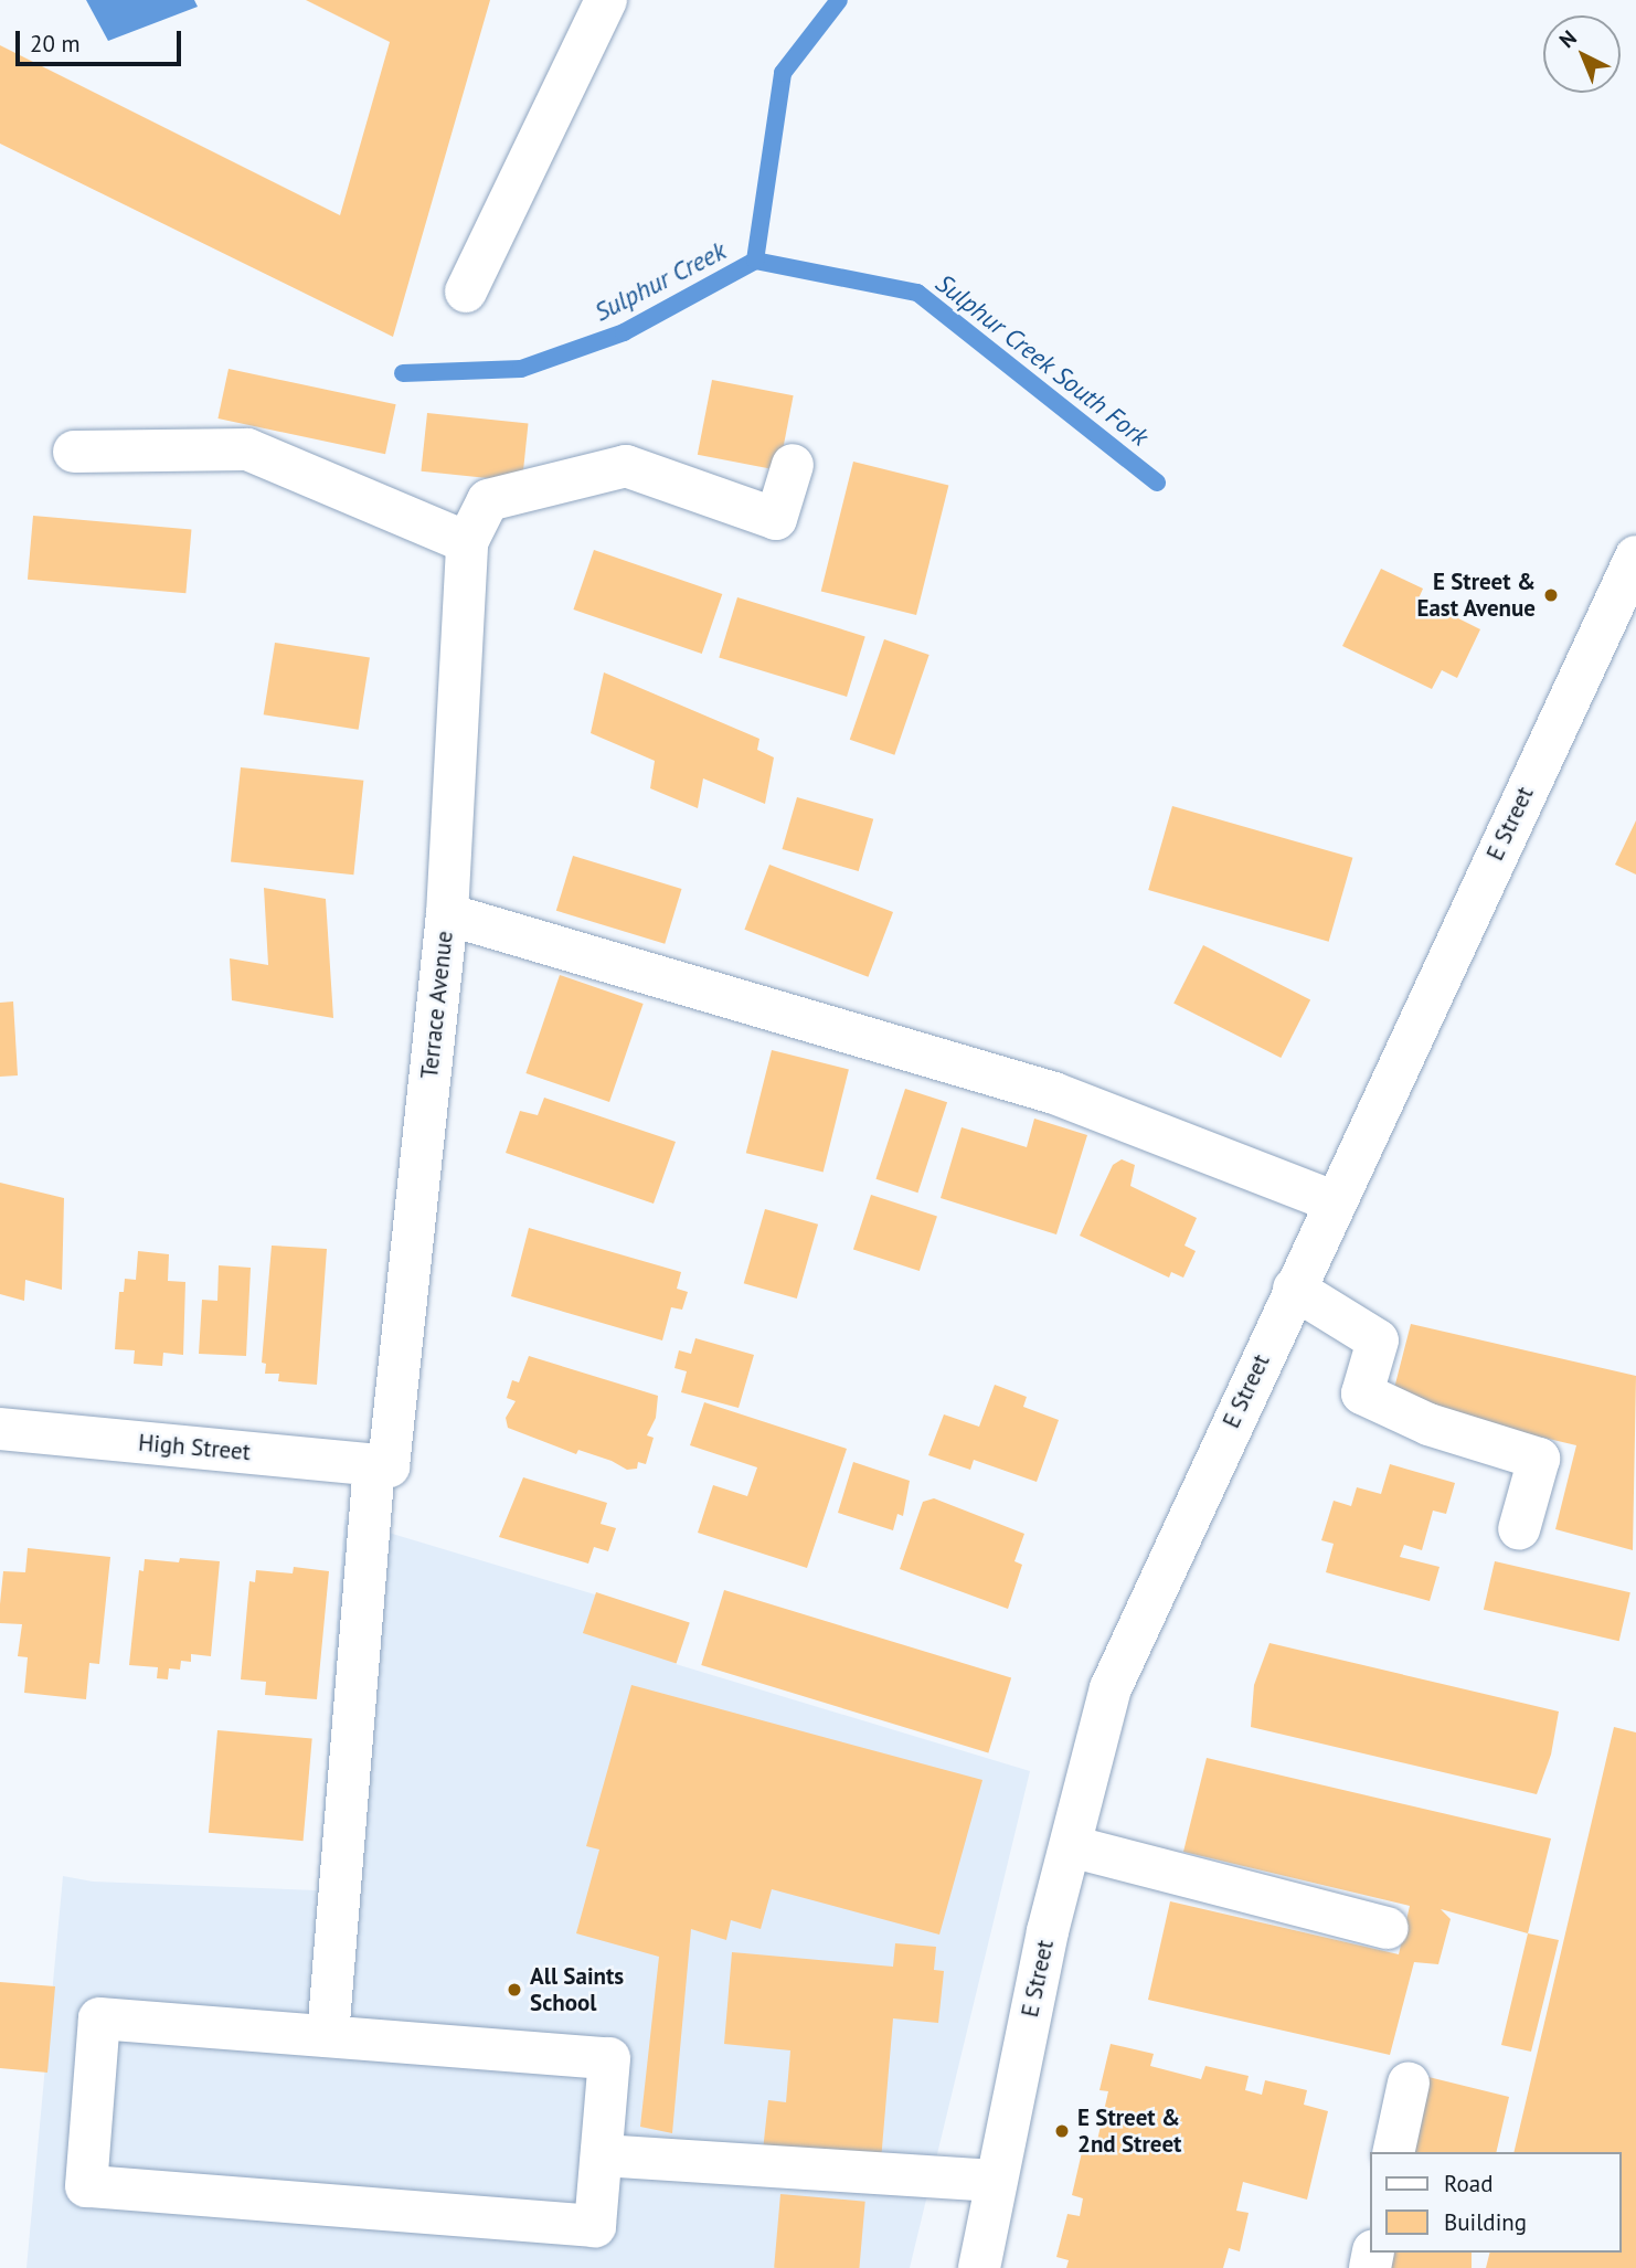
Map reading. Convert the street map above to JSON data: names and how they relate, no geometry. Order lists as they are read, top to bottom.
{
  "streets": {
    "street": ["E Street", "Terrace Avenue", "High Street"]
  },
  "crossings": [
    ["Terrace Avenue", "High Street"]
  ],
  "water": ["Sulphur Creek", "Sulphur Creek South Fork"],
  "places": ["E Street & East Avenue", "All Saints School", "E Street & 2nd Street"],
  "legend": ["Road", "Building"],
  "scale_bar": "20 m",
  "north": "top left"
}
